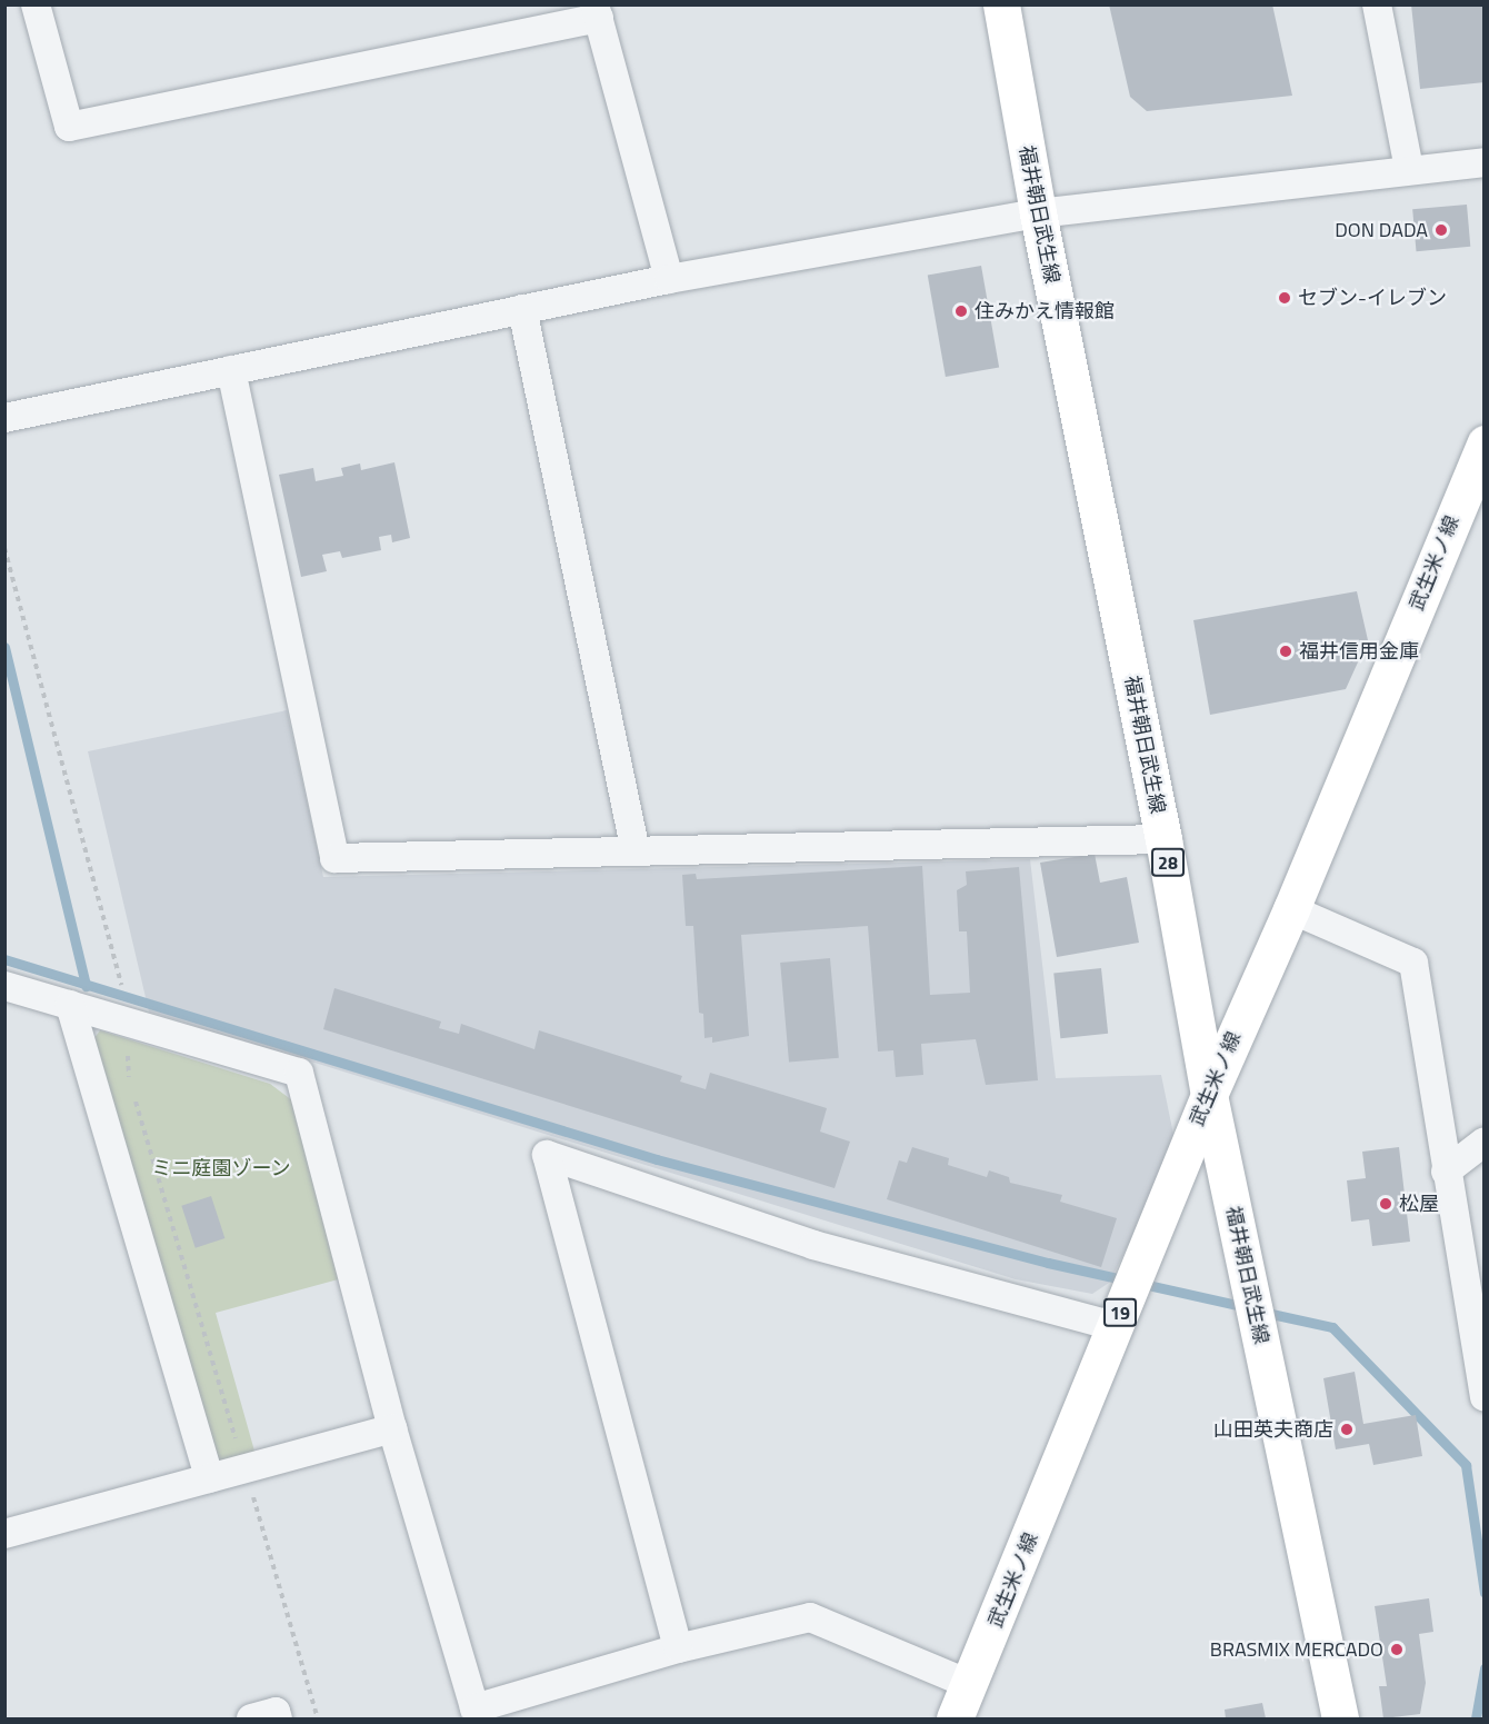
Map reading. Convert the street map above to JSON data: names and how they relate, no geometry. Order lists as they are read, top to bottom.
{
  "streets": {
    "main road": [
      "福井朝日武生線",
      "武生米ノ線",
      "28",
      "19"
    ]
  },
  "crossings": [
    ["福井朝日武生線", "武生米ノ線"]
  ],
  "parks": ["ミニ庭園ゾーン"],
  "places": [
    "DON DADA",
    "セブン-イレブン",
    "住みかえ情報館",
    "福井信用金庫",
    "松屋",
    "山田英夫商店",
    "BRASMIX MERCADO"
  ]
}
